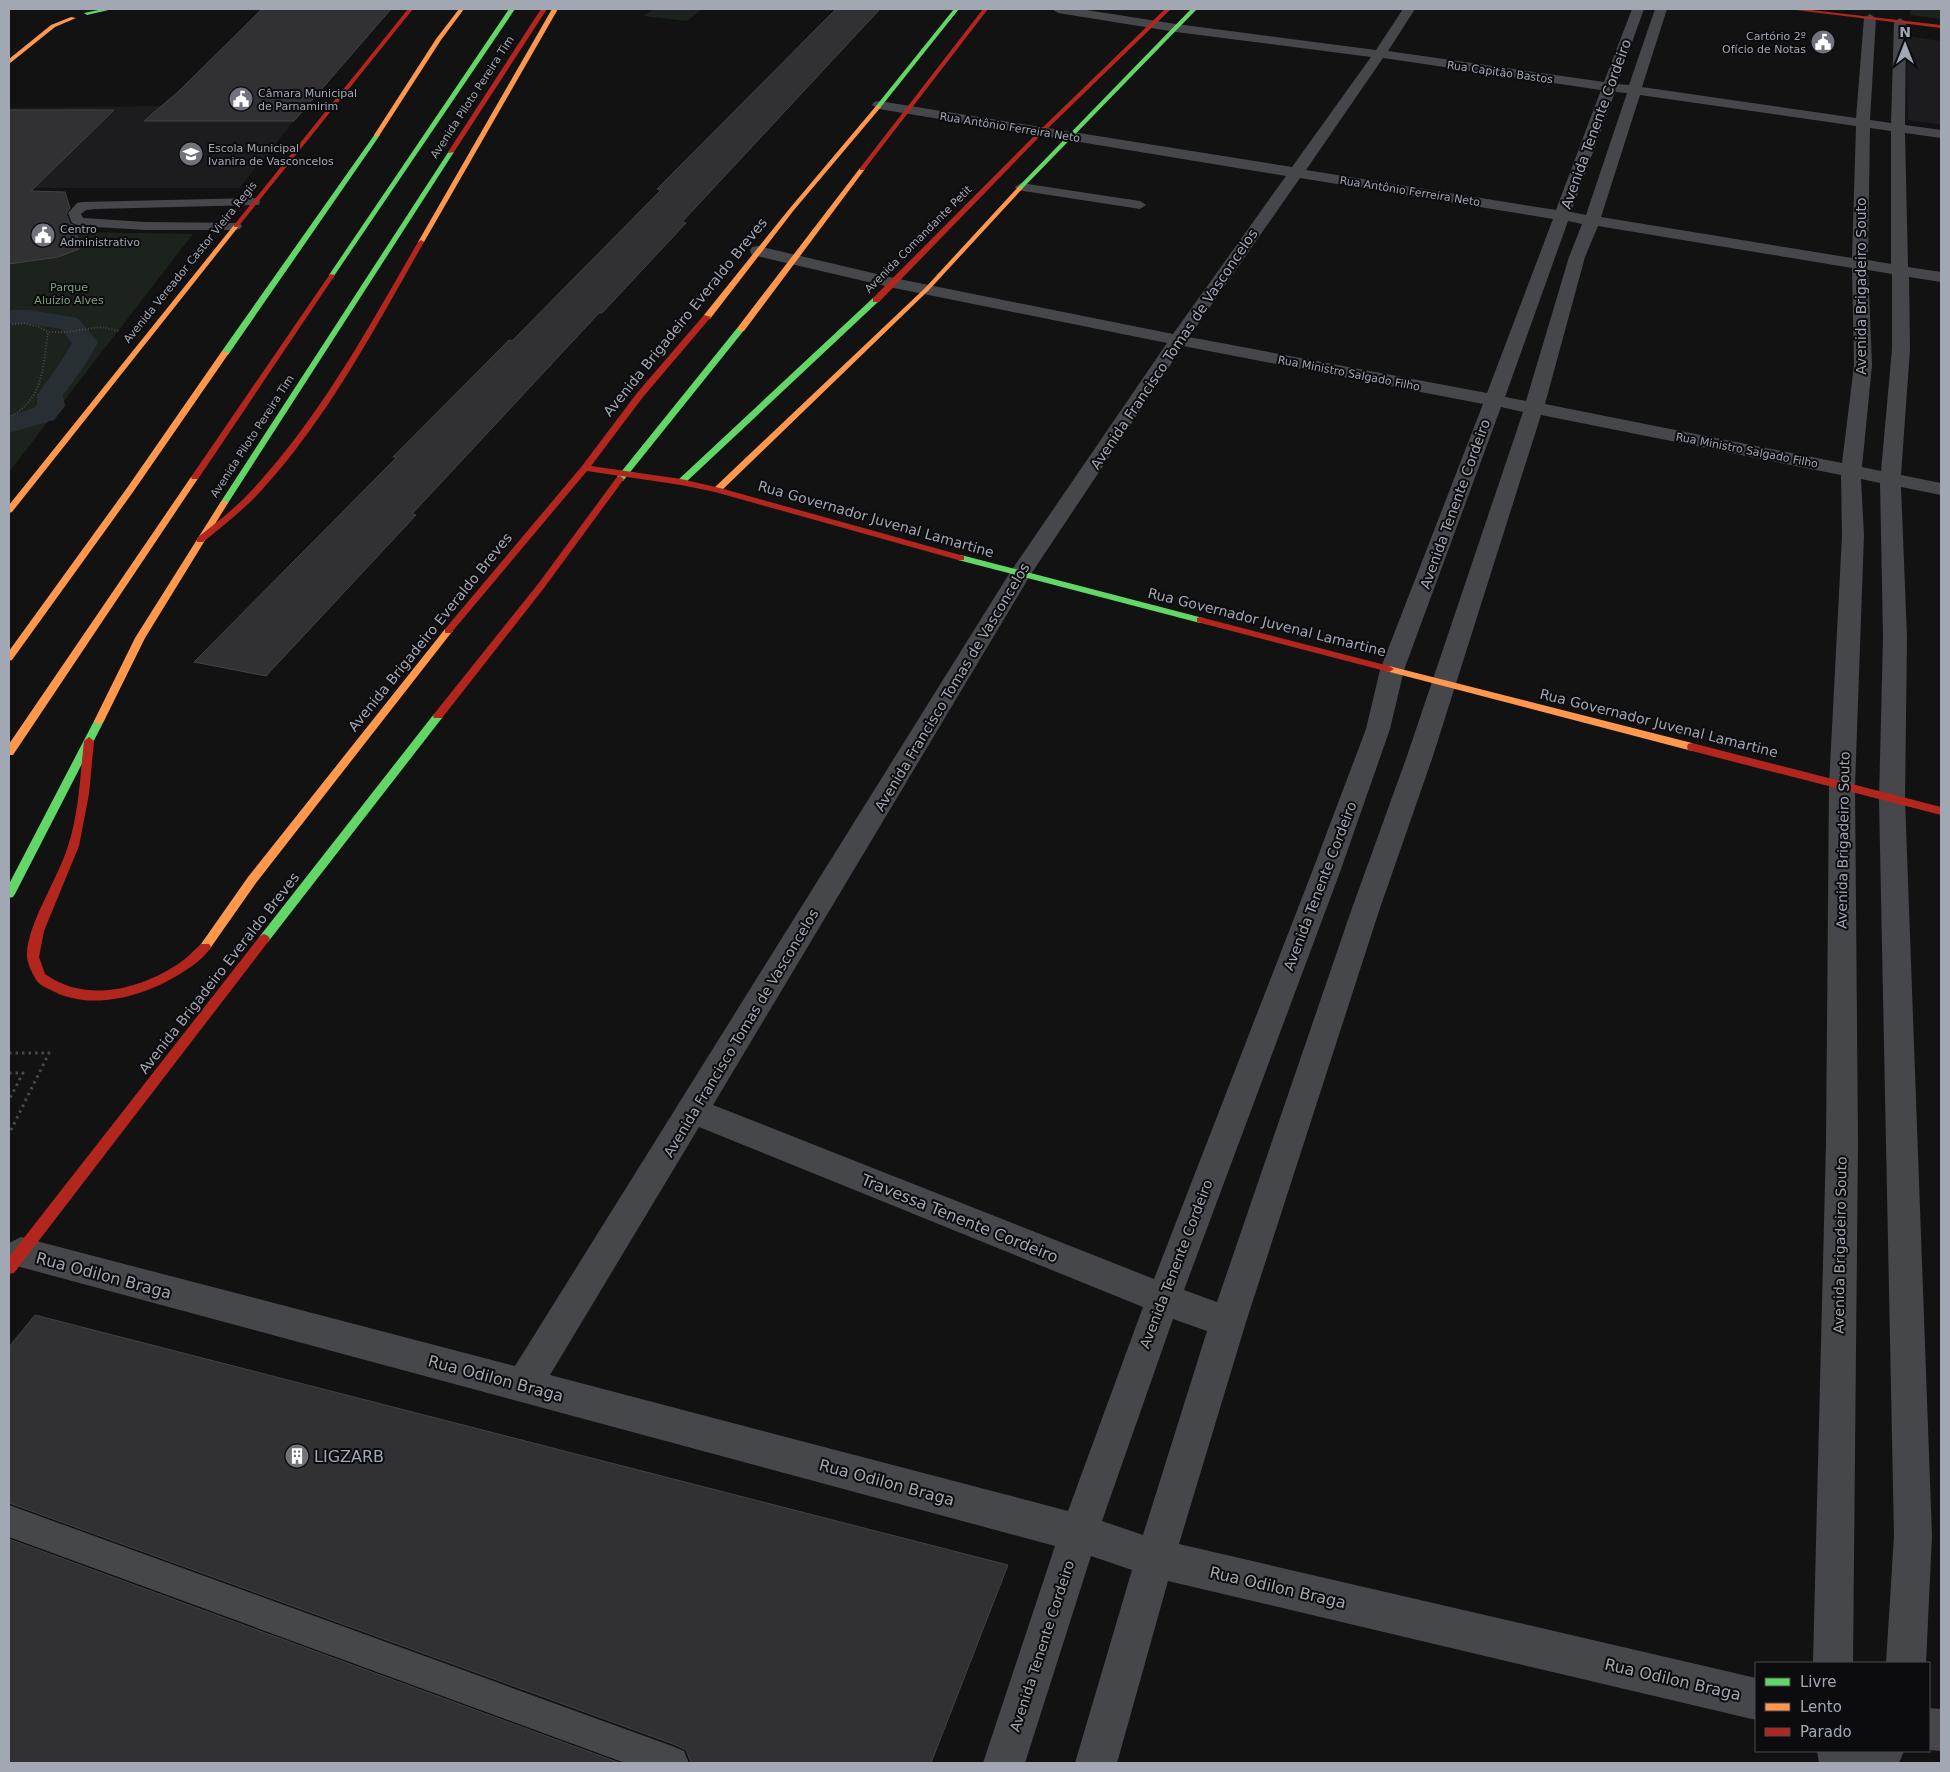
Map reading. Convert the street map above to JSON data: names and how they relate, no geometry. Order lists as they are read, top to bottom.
{
  "streets": {
    "main road": [
      "Avenida Piloto Pereira Tim",
      "Avenida Comandante Petit",
      "Avenida Vereador Castor Vieira Regis",
      "Avenida Brigadeiro Everaldo Breves",
      "Rua Governador Juvenal Lamartine"
    ],
    "street": [
      "Rua Capitão Bastos",
      "Avenida Tenente Cordeiro",
      "Rua Antônio Ferreira Neto",
      "Avenida Brigadeiro Souto",
      "Avenida Francisco Tomas de Vasconcelos",
      "Rua Ministro Salgado Filho",
      "Travessa Tenente Cordeiro",
      "Rua Odilon Braga"
    ]
  },
  "crossings": [
    ["Rua Capitão Bastos", "Avenida Tenente Cordeiro"],
    ["Rua Capitão Bastos", "Avenida Comandante Petit"],
    ["Rua Capitão Bastos", "Avenida Brigadeiro Souto"],
    ["Rua Capitão Bastos", "Avenida Francisco Tomas de Vasconcelos"],
    ["Avenida Piloto Pereira Tim", "Avenida Brigadeiro Everaldo Breves"],
    ["Avenida Tenente Cordeiro", "Rua Antônio Ferreira Neto"],
    ["Avenida Tenente Cordeiro", "Rua Ministro Salgado Filho"],
    ["Avenida Tenente Cordeiro", "Rua Governador Juvenal Lamartine"],
    ["Avenida Tenente Cordeiro", "Travessa Tenente Cordeiro"],
    ["Avenida Tenente Cordeiro", "Rua Odilon Braga"],
    ["Rua Antônio Ferreira Neto", "Avenida Comandante Petit"],
    ["Rua Antônio Ferreira Neto", "Avenida Brigadeiro Souto"],
    ["Rua Antônio Ferreira Neto", "Avenida Brigadeiro Everaldo Breves"],
    ["Rua Antônio Ferreira Neto", "Avenida Francisco Tomas de Vasconcelos"],
    ["Avenida Comandante Petit", "Rua Ministro Salgado Filho"],
    ["Avenida Comandante Petit", "Rua Governador Juvenal Lamartine"],
    ["Avenida Brigadeiro Souto", "Rua Ministro Salgado Filho"],
    ["Avenida Brigadeiro Souto", "Rua Governador Juvenal Lamartine"],
    ["Avenida Brigadeiro Everaldo Breves", "Rua Ministro Salgado Filho"],
    ["Avenida Brigadeiro Everaldo Breves", "Rua Governador Juvenal Lamartine"],
    ["Avenida Brigadeiro Everaldo Breves", "Rua Odilon Braga"],
    ["Avenida Francisco Tomas de Vasconcelos", "Rua Ministro Salgado Filho"],
    ["Avenida Francisco Tomas de Vasconcelos", "Rua Governador Juvenal Lamartine"],
    ["Avenida Francisco Tomas de Vasconcelos", "Travessa Tenente Cordeiro"],
    ["Avenida Francisco Tomas de Vasconcelos", "Rua Odilon Braga"]
  ],
  "parks": ["Parque Aluízio Alves"],
  "places": {
    "public building": ["Cartório 2º Ofício de Notas", "Câmara Municipal de Parnamirim", "Centro Administrativo"],
    "school or university": ["Escola Municipal Ivanira de Vasconcelos"],
    "building": ["LIGZARB"]
  },
  "legend": ["Livre", "Lento", "Parado"],
  "north": "top"
}
